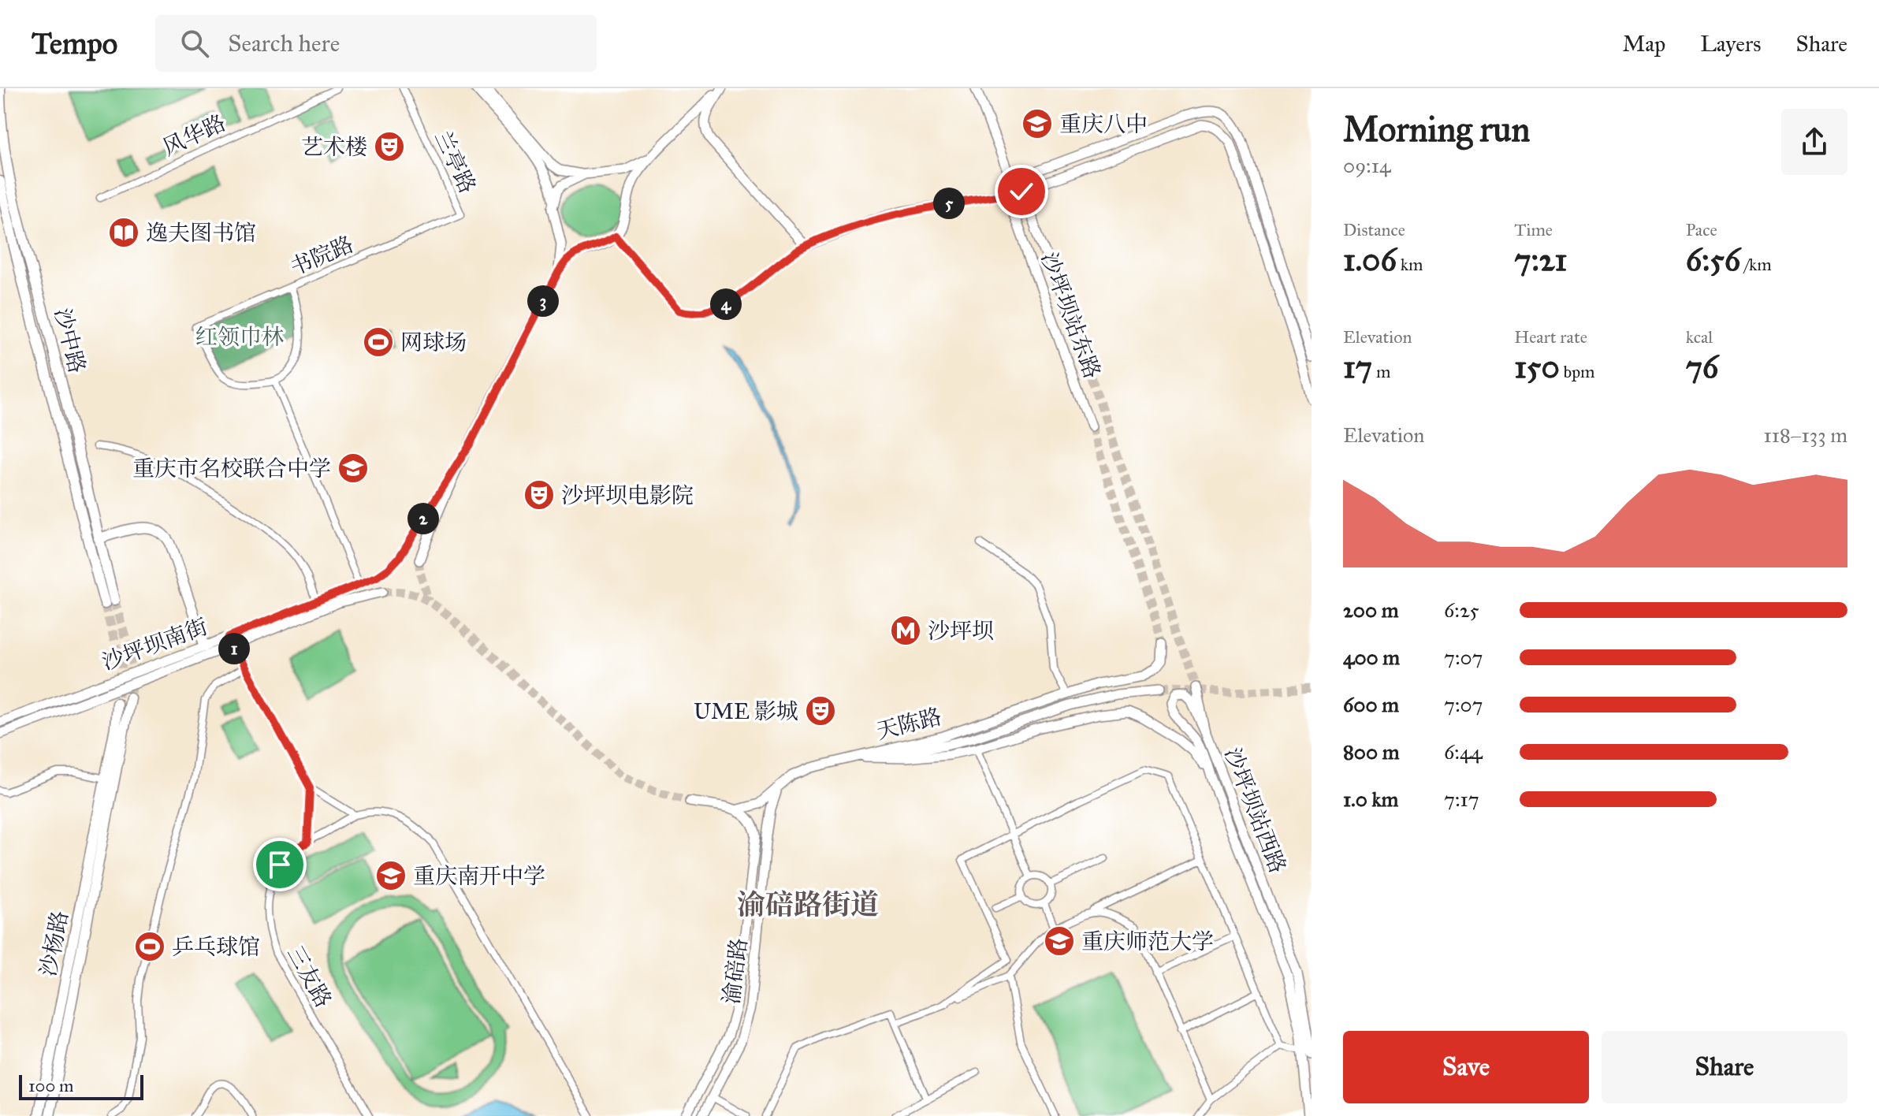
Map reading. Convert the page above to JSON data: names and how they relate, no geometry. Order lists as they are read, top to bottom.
{
  "streets": {
    "main road": [
      "沙坪坝站东路",
      "沙中路",
      "沙坪坝南街",
      "天陈路",
      "沙坪坝站西路",
      "沙杨路",
      "渝碚路"
    ],
    "street": [
      "风华路",
      "兰亭路",
      "书院路",
      "三友路"
    ]
  },
  "crossings": [
    ["兰亭路", "书院路"],
    ["天陈路", "渝碚路"]
  ],
  "districts": ["渝碚路街道"],
  "parks": ["红领巾林"],
  "places": {
    "school or university": [
      "重庆八中",
      "重庆市名校联合中学",
      "重庆南开中学",
      "重庆师范大学"
    ],
    "theatre": ["艺术楼", "沙坪坝电影院", "UME 影城"],
    "library": ["逸夫图书馆"],
    "sports": ["网球场", "乒乓球馆"],
    "metro station": ["沙坪坝"]
  },
  "scale_bar": "100 m",
  "page": {
    "header": "Tempo",
    "search": "Search here",
    "nav": ["Map", "Layers", "Share"],
    "heading": ["Morning run", "09:14"],
    "pins": [
      "5",
      "3",
      "4",
      "2",
      "1"
    ],
    "stats": [
      ["Distance", "1.06 km"],
      ["Time", "7:21"],
      ["Pace", "6:56 /km"],
      ["Elevation", "17 m"],
      ["Heart rate", "150 bpm"],
      ["kcal", "76"]
    ],
    "chart": ["Elevation", "118–133 m"],
    "list": [
      {
        "name": "200 m",
        "note": "6:25"
      },
      {
        "name": "400 m",
        "note": "7:07"
      },
      {
        "name": "600 m",
        "note": "7:07"
      },
      {
        "name": "800 m",
        "note": "6:44"
      },
      {
        "name": "1.0 km",
        "note": "7:17"
      }
    ],
    "buttons": ["Save", "Share"],
    "scale": "100 m"
  }
}
